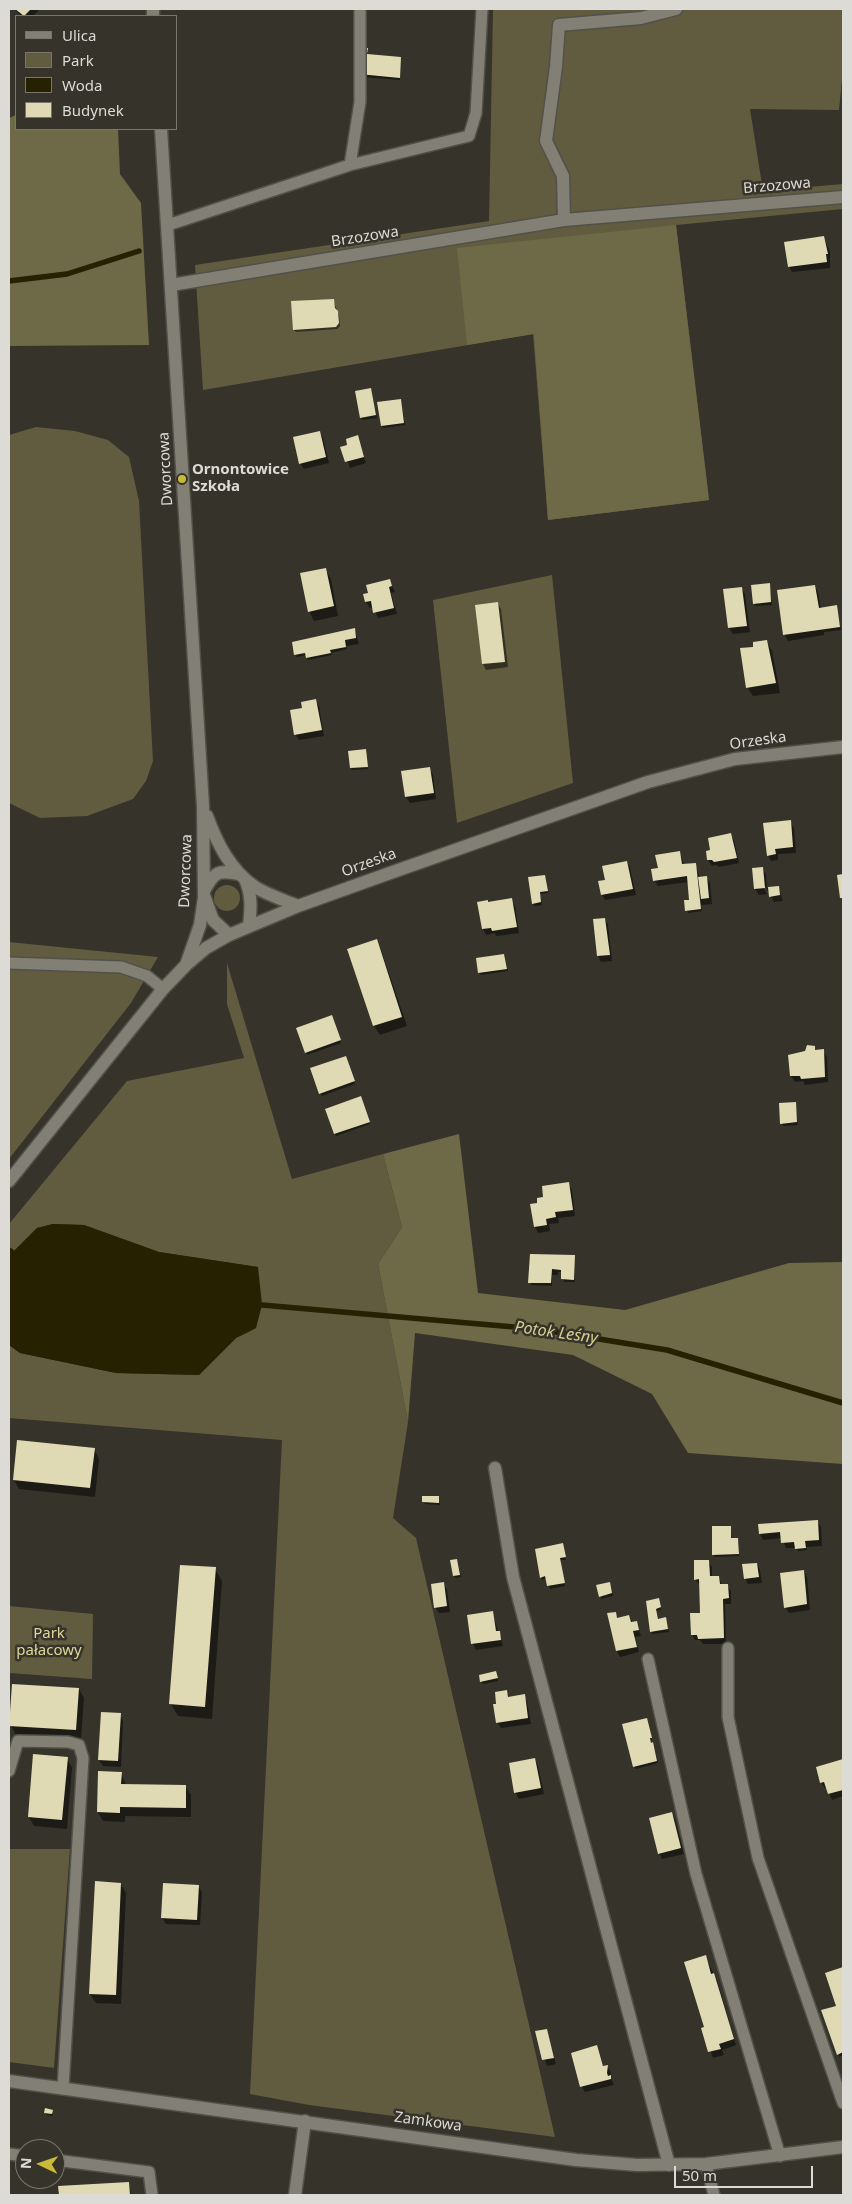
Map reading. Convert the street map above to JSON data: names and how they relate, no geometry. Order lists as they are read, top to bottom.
{
  "streets": {
    "street": [
      "Brzozowa",
      "Dworcowa",
      "Orzeska",
      "Zamkowa"
    ]
  },
  "crossings": [
    ["Brzozowa", "Dworcowa"],
    ["Dworcowa", "Orzeska"]
  ],
  "water": ["Potok Leśny"],
  "parks": ["Park pałacowy"],
  "places": ["Ornontowice Szkoła"],
  "legend": [
    "Ulica",
    "Park",
    "Woda",
    "Budynek"
  ],
  "scale_bar": "50 m",
  "north": "left"
}
